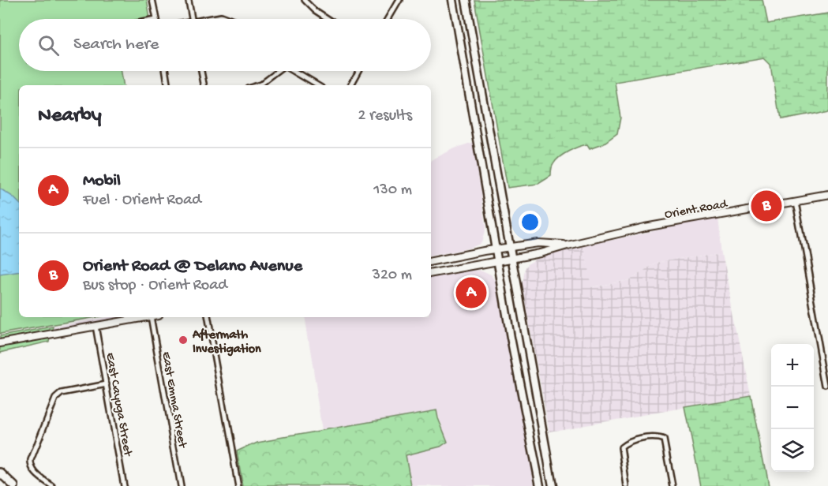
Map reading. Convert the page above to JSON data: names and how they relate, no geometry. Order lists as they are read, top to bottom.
{
  "streets": {
    "street": ["Orient Road", "East Emma Street", "East Cayuga Street"]
  },
  "places": ["Aftermath Investigation"],
  "page": {
    "search": "Search here",
    "heading": ["Nearby", "2 results"],
    "list": [
      {
        "mark": "A",
        "name": "Mobil",
        "note": "Fuel · Orient Road",
        "value": "130 m"
      },
      {
        "mark": "B",
        "name": "Orient Road @ Delano Avenue",
        "note": "Bus stop · Orient Road",
        "value": "320 m"
      }
    ],
    "pins": ["B", "A"],
    "map_buttons": ["+", "−"]
  }
}
